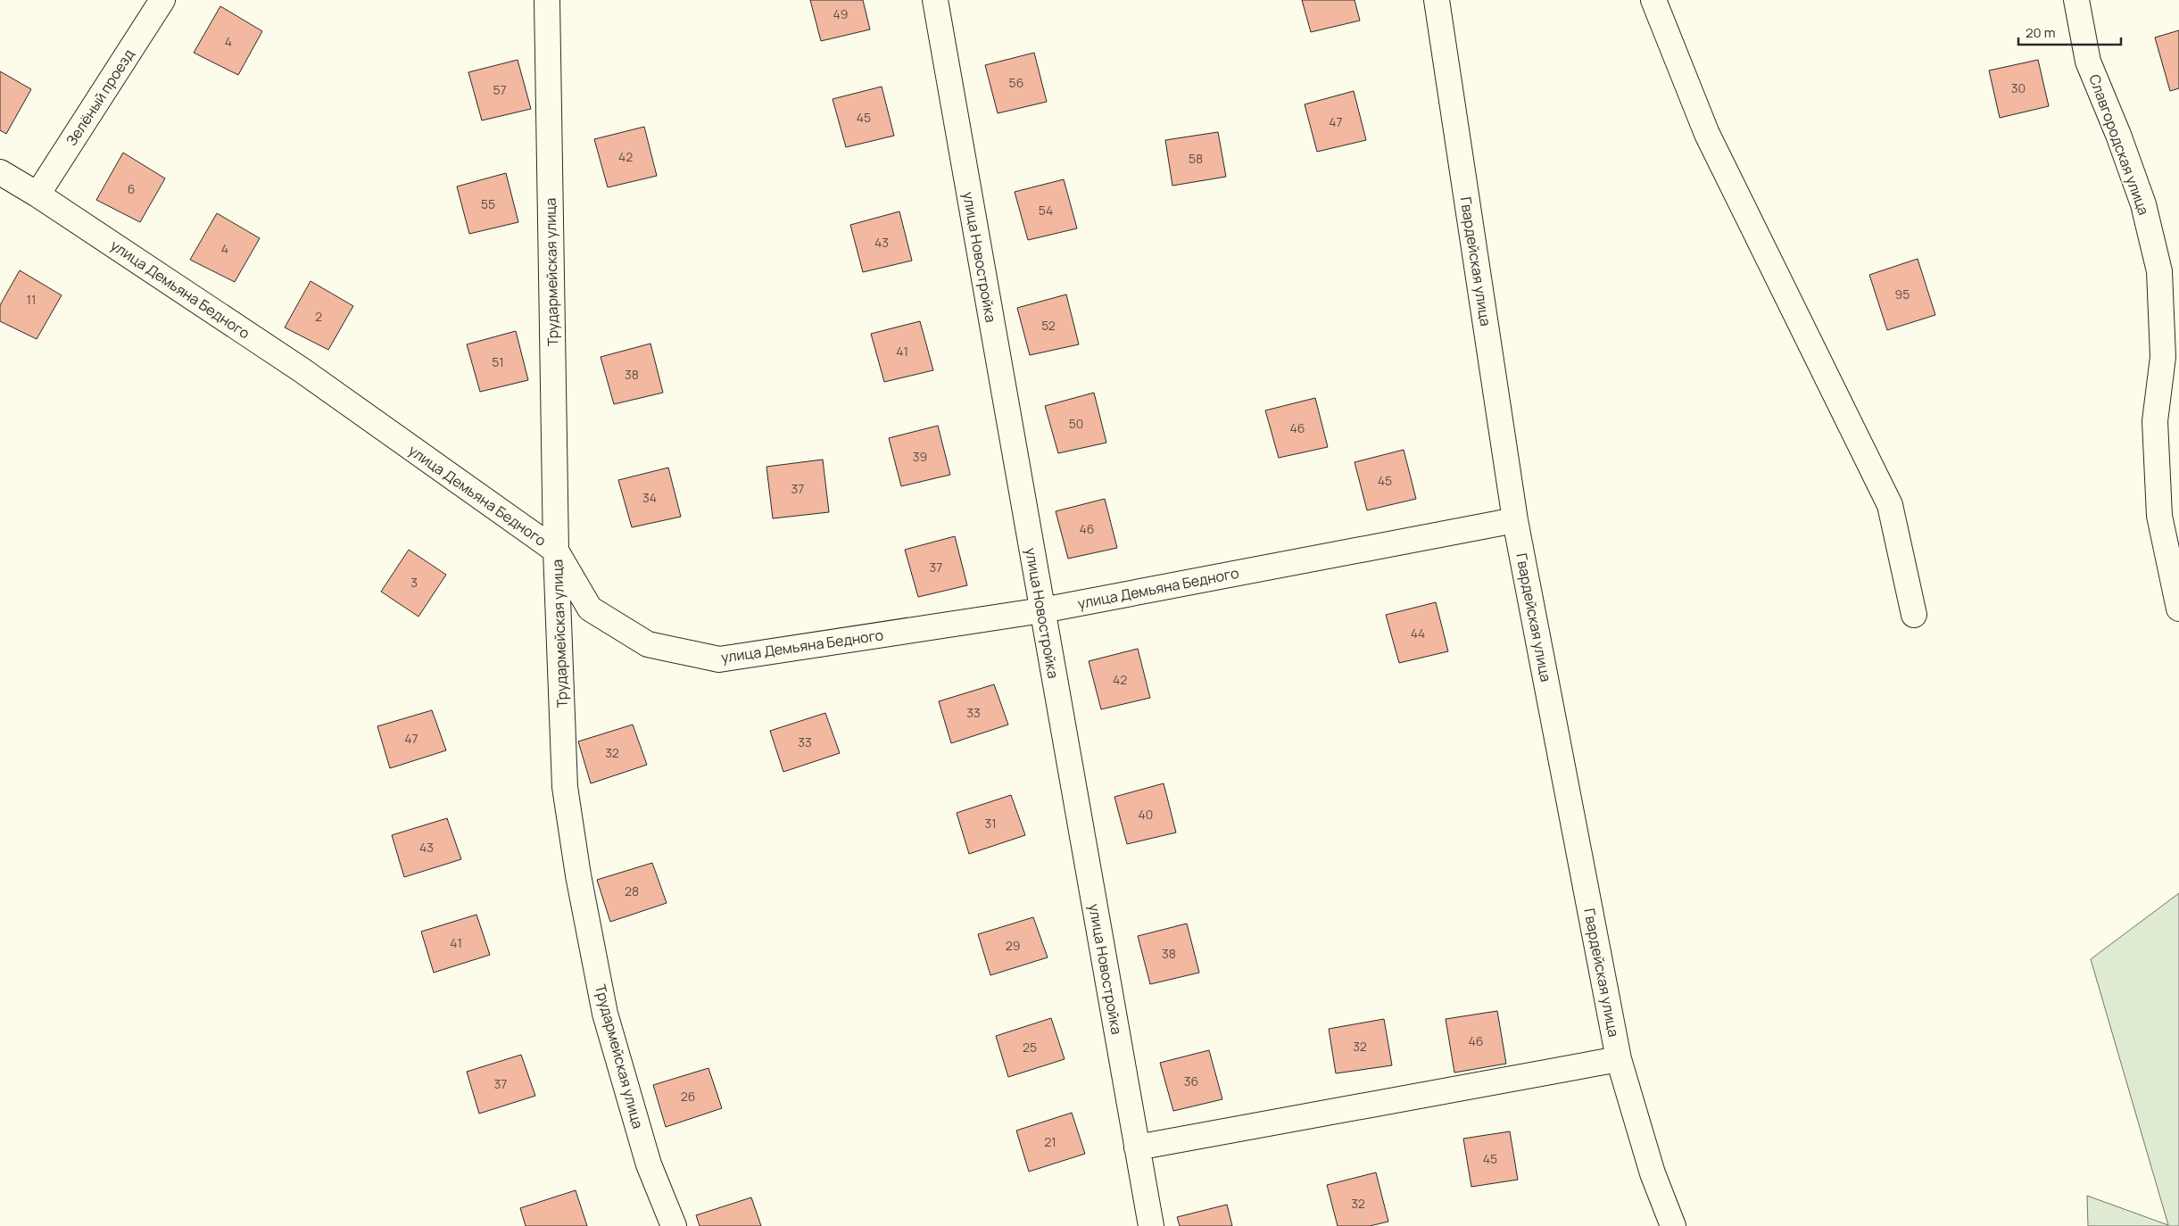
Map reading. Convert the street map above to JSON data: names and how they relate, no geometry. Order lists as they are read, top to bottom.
{
  "streets": {
    "street": [
      "Зелёный проезд",
      "Славгородская улица",
      "улица Новостройка",
      "Гвардейская улица",
      "Трудармейская улица",
      "улица Демьяна Бедного"
    ]
  },
  "crossings": [
    ["Зелёный проезд", "улица Демьяна Бедного"],
    ["улица Новостройка", "улица Демьяна Бедного"],
    ["Гвардейская улица", "улица Демьяна Бедного"],
    ["Трудармейская улица", "улица Демьяна Бедного"]
  ],
  "house_numbers": [
    "49",
    "4",
    "56",
    "30",
    "57",
    "45",
    "47",
    "42",
    "58",
    "6",
    "55",
    "54",
    "43",
    "4",
    "95",
    "11",
    "2",
    "52",
    "41",
    "51",
    "38",
    "50",
    "46",
    "39",
    "45",
    "37",
    "34",
    "46",
    "37",
    "3",
    "44",
    "42",
    "33",
    "47",
    "33",
    "32",
    "40",
    "31",
    "43",
    "28",
    "41",
    "29",
    "38",
    "46",
    "32",
    "25",
    "36",
    "37",
    "26",
    "21",
    "45",
    "32"
  ],
  "scale_bar": "20 m"
}
